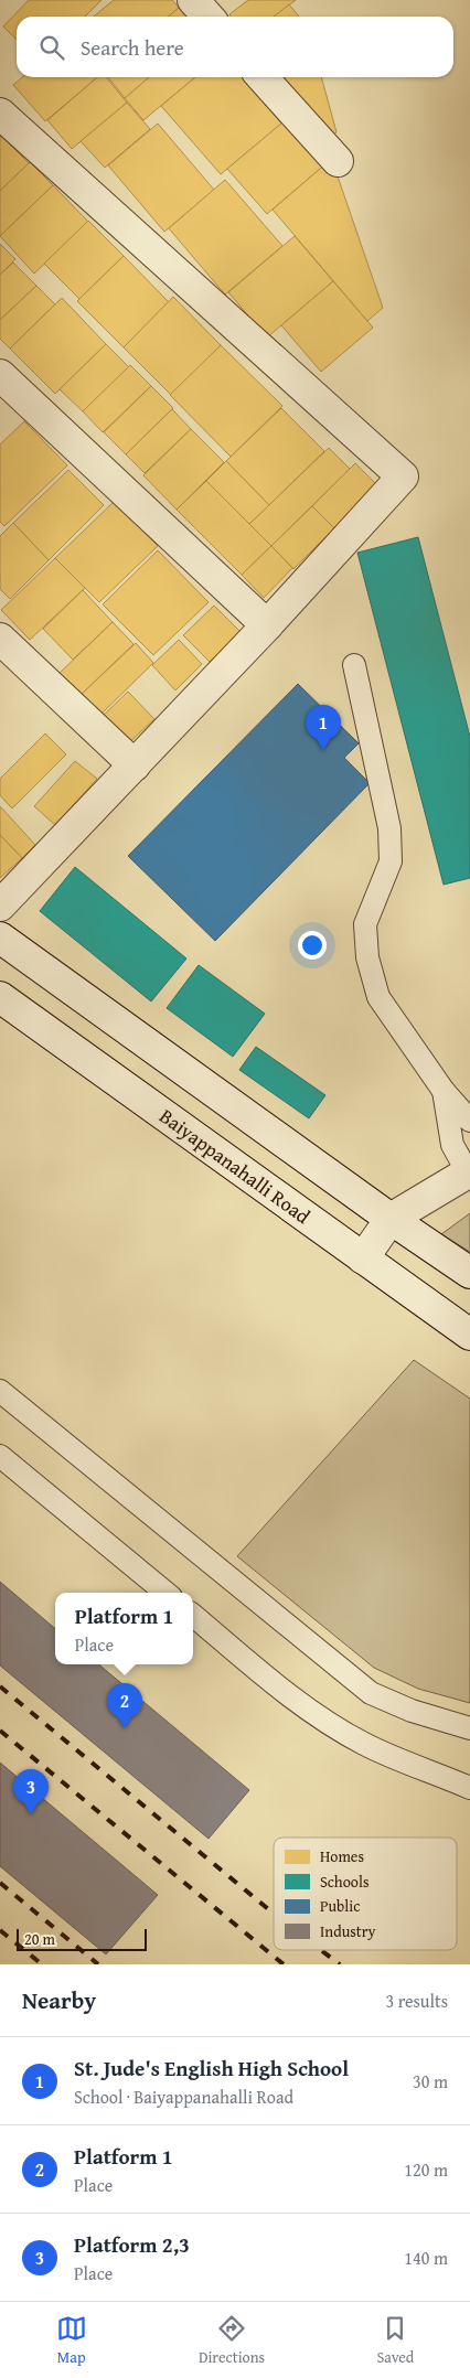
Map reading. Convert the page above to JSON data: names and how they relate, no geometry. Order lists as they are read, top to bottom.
{
  "streets": {
    "street": ["Baiyappanahalli Road"]
  },
  "legend": [
    "Homes",
    "Schools",
    "Public",
    "Industry"
  ],
  "scale_bar": "20 m",
  "page": {
    "search": "Search here",
    "pins": ["1", "2", "3"],
    "popup": ["Platform 1", "Place"],
    "scale": "20 m",
    "heading": ["Nearby", "3 results"],
    "list": [
      {
        "mark": "1",
        "name": "St. Jude's English High School",
        "note": "School · Baiyappanahalli Road",
        "value": "30 m"
      },
      {
        "mark": "2",
        "name": "Platform 1",
        "note": "Place",
        "value": "120 m"
      },
      {
        "mark": "3",
        "name": "Platform 2,3",
        "note": "Place",
        "value": "140 m"
      }
    ],
    "nav": ["Map", "Directions", "Saved"]
  }
}
